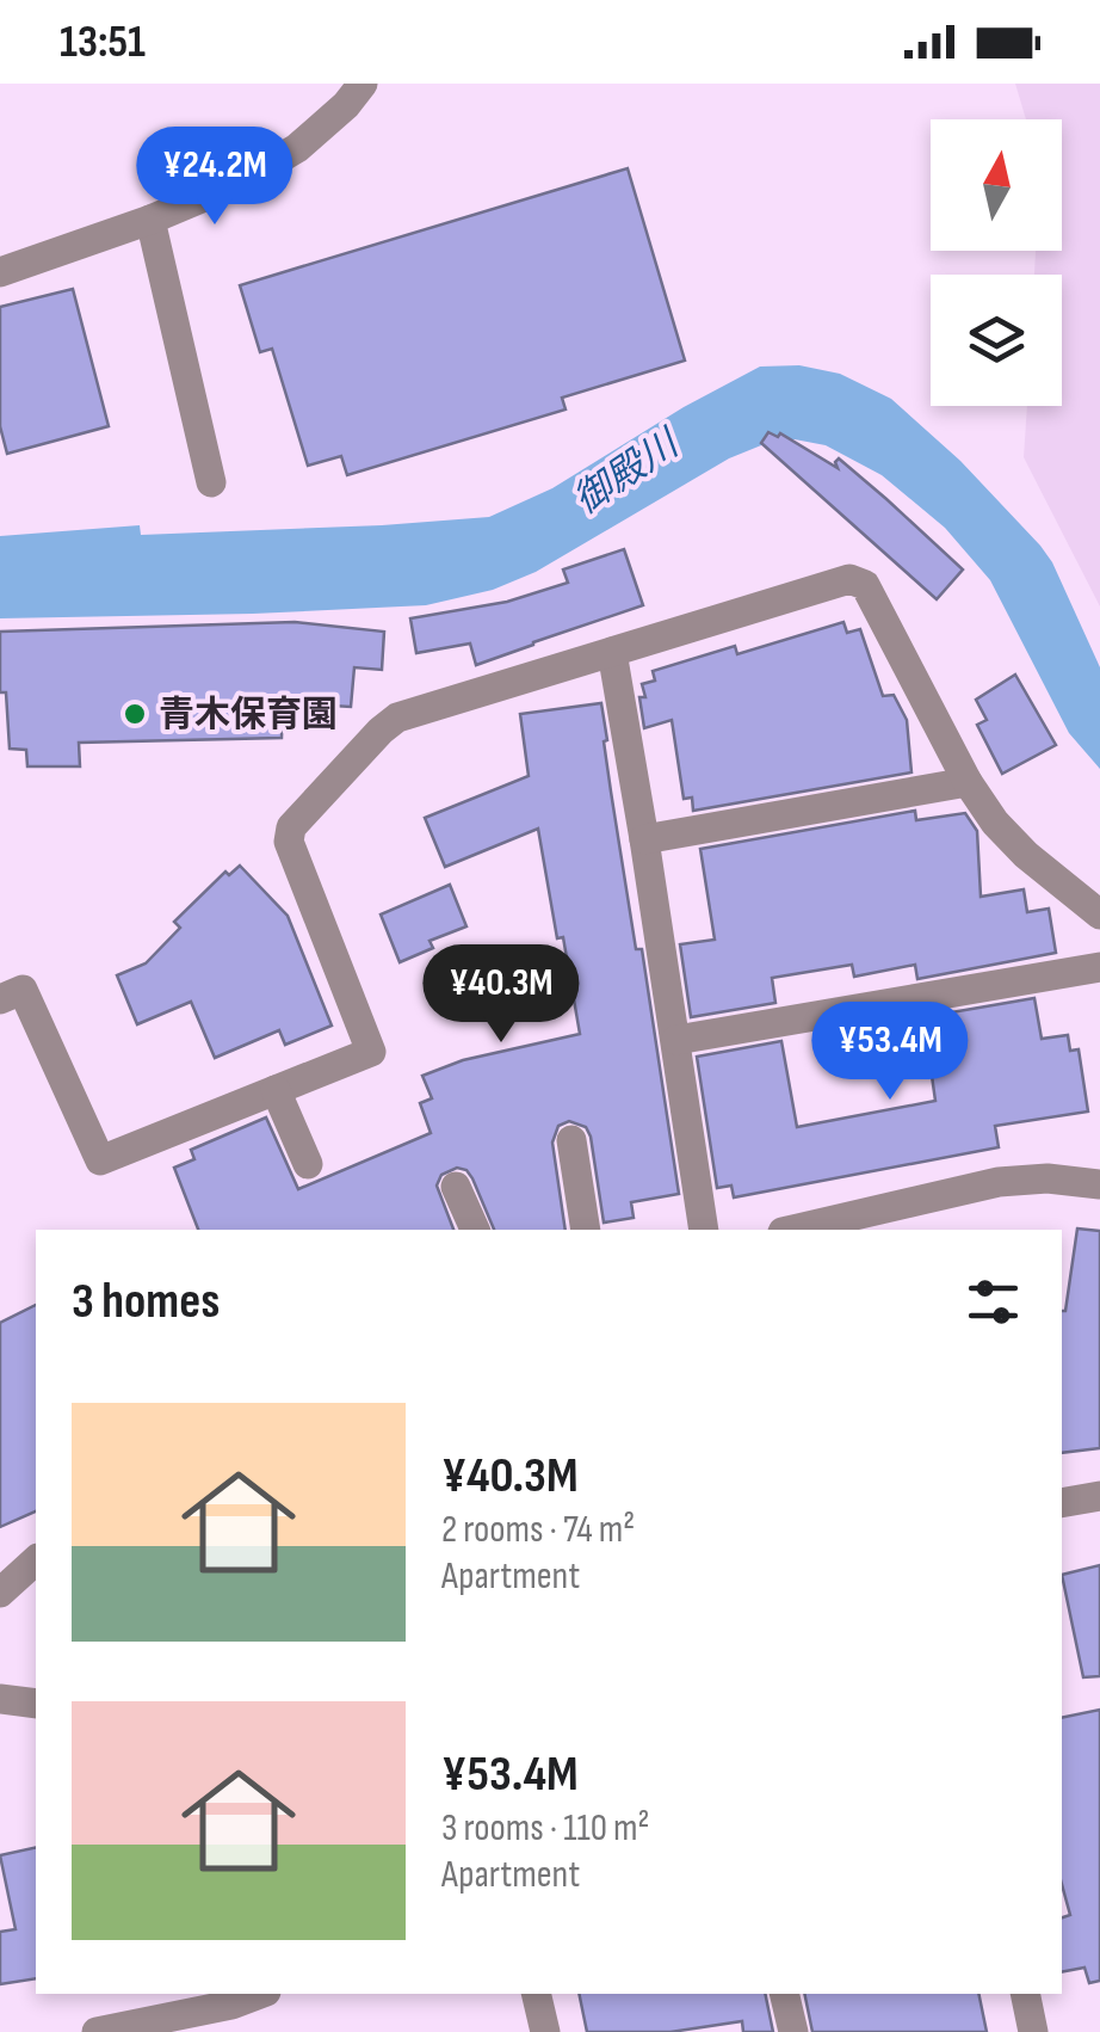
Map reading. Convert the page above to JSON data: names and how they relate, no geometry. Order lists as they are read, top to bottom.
{
  "water": ["御殿川"],
  "places": ["青木保育園"],
  "north": "top",
  "page": {
    "status": "13:51",
    "price": ["¥24.2M", "¥40.3M", "¥53.4M"],
    "heading": "3 homes",
    "list": [
      {
        "name": "¥40.3M",
        "note": "2 rooms · 74 m² · Apartment"
      },
      {
        "name": "¥53.4M",
        "note": "3 rooms · 110 m² · Apartment"
      }
    ]
  }
}
